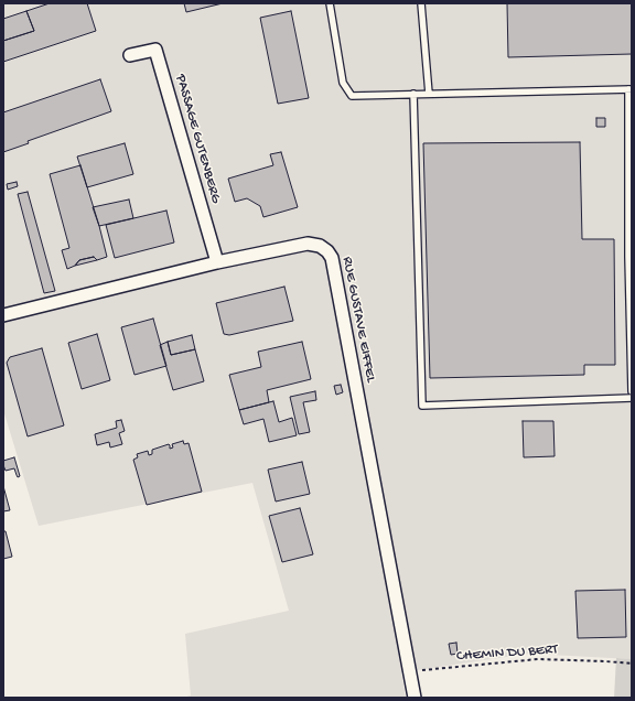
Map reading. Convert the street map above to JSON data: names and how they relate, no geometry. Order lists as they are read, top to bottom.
{
  "streets": {
    "street": ["PASSAGE GUTENBERG", "RUE GUSTAVE EIFFEL"],
    "path": ["CHEMIN DU BERT"]
  },
  "crossings": [
    ["PASSAGE GUTENBERG", "RUE GUSTAVE EIFFEL"],
    ["RUE GUSTAVE EIFFEL", "CHEMIN DU BERT"]
  ]
}
